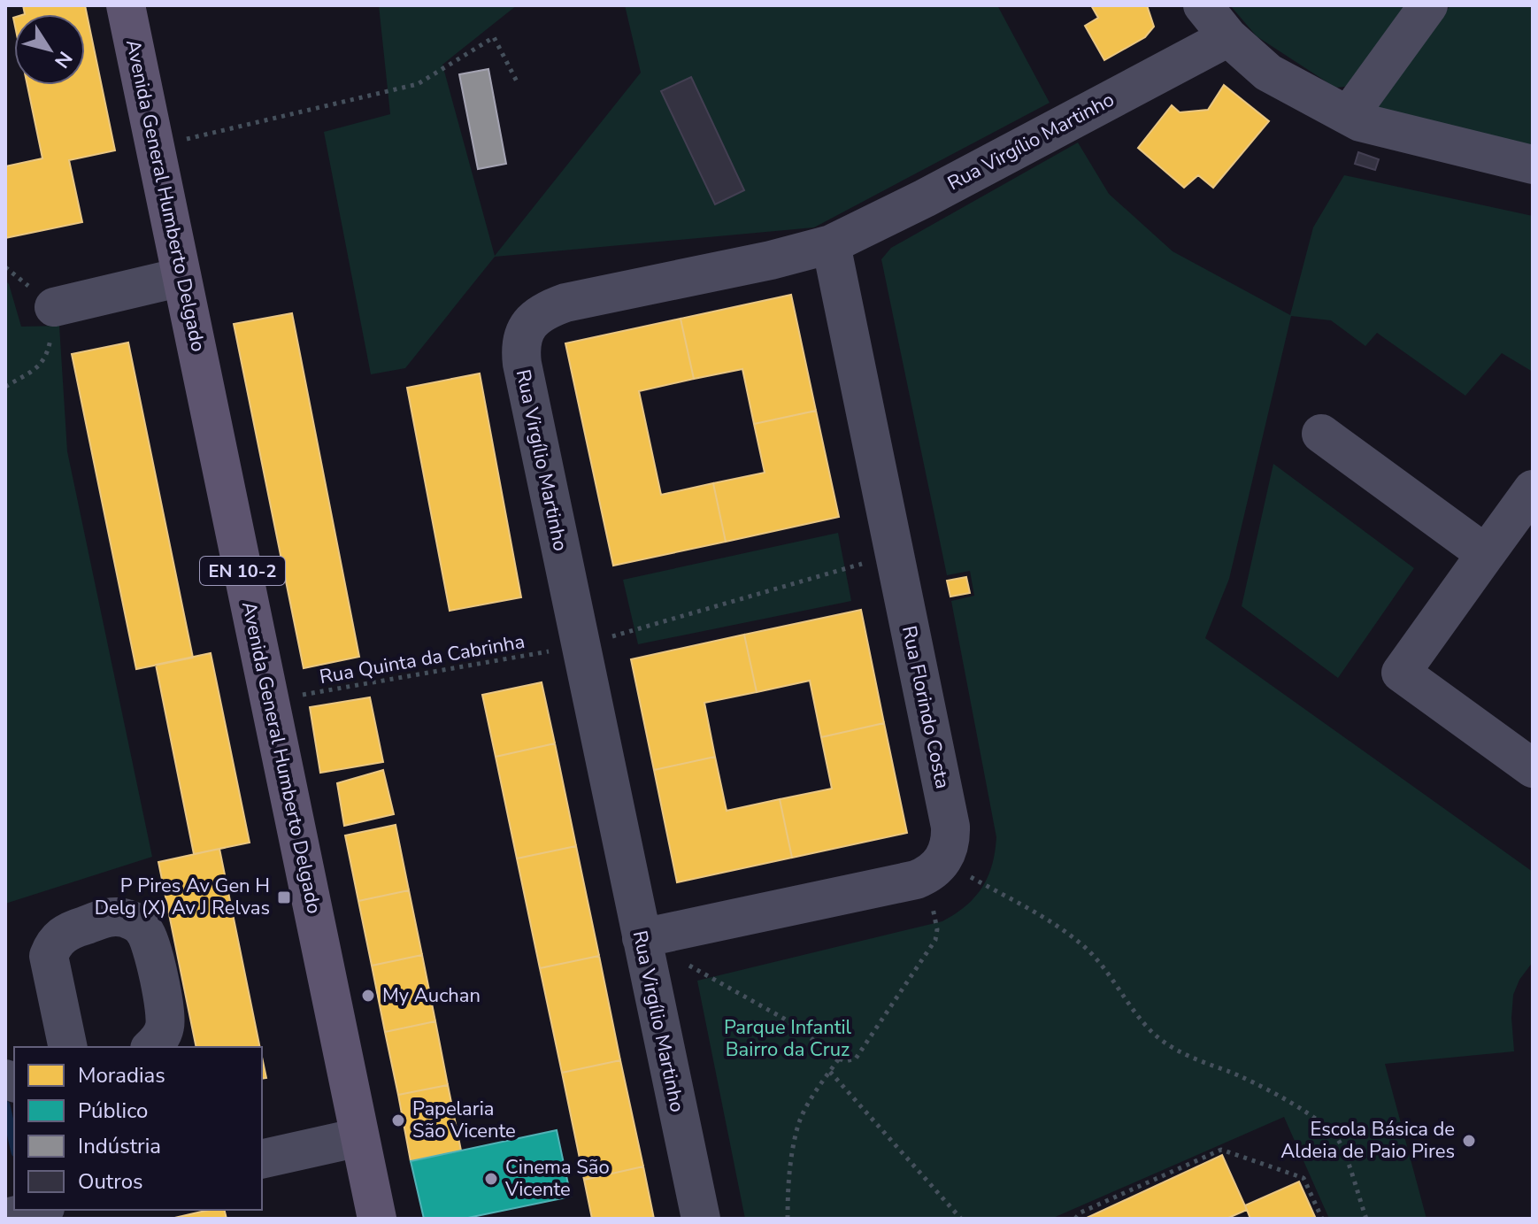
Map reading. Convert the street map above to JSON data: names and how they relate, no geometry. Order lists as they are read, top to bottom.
{
  "streets": {
    "main road": ["Avenida General Humberto Delgado", "EN 10-2"],
    "street": ["Rua Virgílio Martinho", "Rua Florindo Costa"],
    "path": ["Rua Quinta da Cabrinha"]
  },
  "crossings": [
    ["Rua Virgílio Martinho", "Rua Quinta da Cabrinha"],
    ["Rua Virgílio Martinho", "Rua Florindo Costa"],
    ["Avenida General Humberto Delgado", "Rua Quinta da Cabrinha"],
    ["Rua Quinta da Cabrinha", "Rua Florindo Costa"]
  ],
  "parks": ["Parque Infantil Bairro da Cruz"],
  "places": {
    "transit": ["P Pires Av Gen H Delg (X) Av J Relvas"],
    "other": [
      "My Auchan",
      "Papelaria São Vicente",
      "Escola Básica de Aldeia de Paio Pires",
      "Cinema São Vicente"
    ]
  },
  "legend": [
    "Moradias",
    "Público",
    "Indústria",
    "Outros"
  ],
  "north": "bottom right"
}
